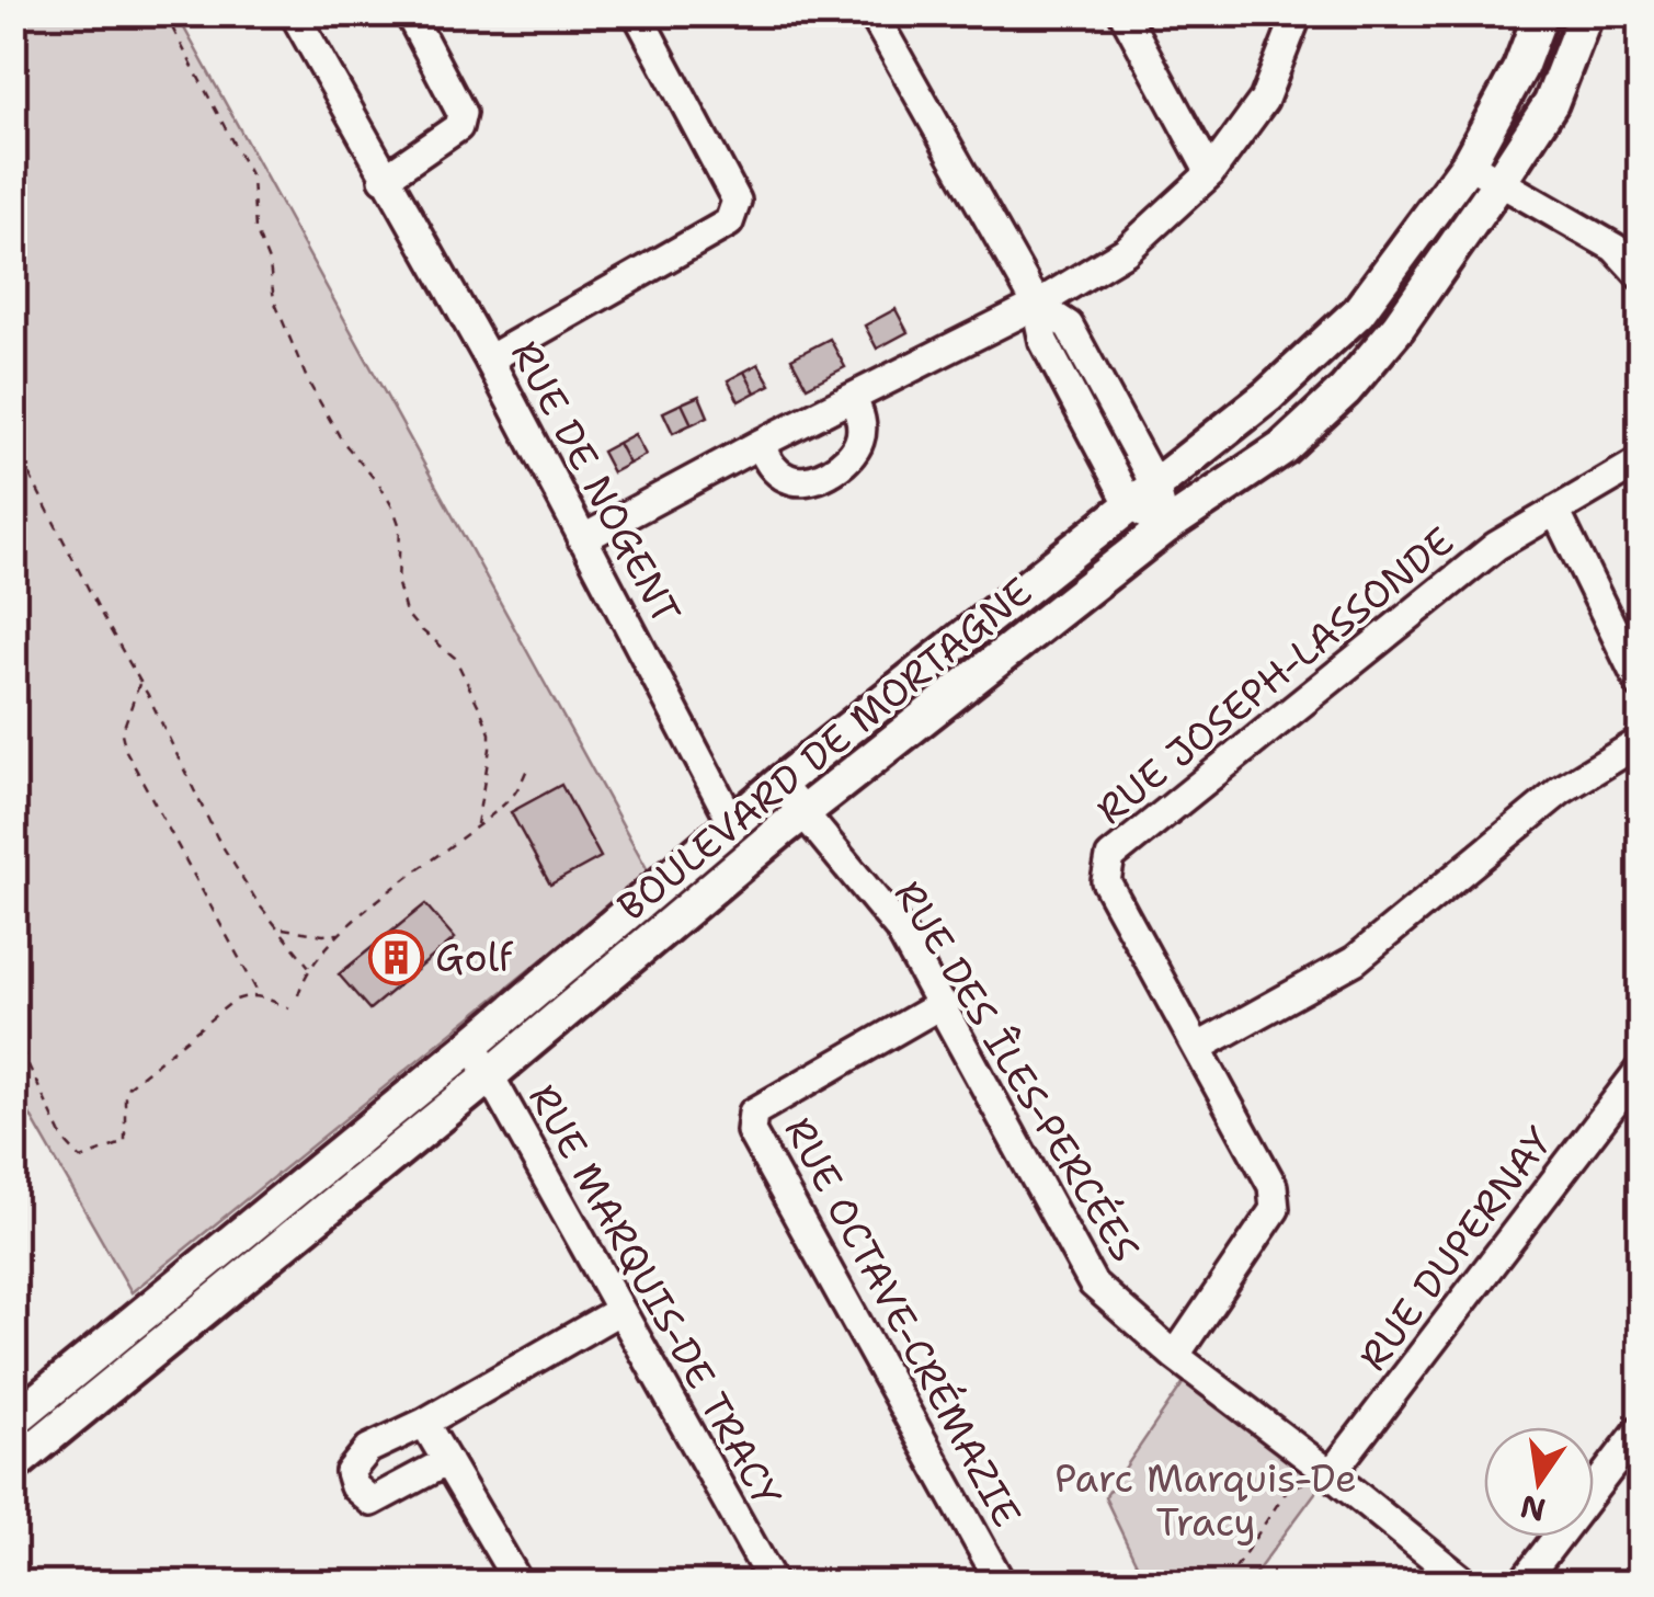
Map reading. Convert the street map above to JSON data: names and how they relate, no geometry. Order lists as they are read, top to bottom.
{
  "streets": {
    "main road": ["BOULEVARD DE MORTAGNE"],
    "street": [
      "RUE DE NOGENT",
      "RUE JOSEPH-LASSONDE",
      "RUE DES ÎLES-PERCÉES",
      "RUE DUPERNAY",
      "RUE MARQUIS-DE TRACY",
      "RUE OCTAVE-CRÉMAZIE"
    ]
  },
  "crossings": [
    ["RUE DE NOGENT", "BOULEVARD DE MORTAGNE"],
    ["RUE JOSEPH-LASSONDE", "RUE DES ÎLES-PERCÉES"],
    ["BOULEVARD DE MORTAGNE", "RUE DES ÎLES-PERCÉES"],
    ["BOULEVARD DE MORTAGNE", "RUE MARQUIS-DE TRACY"],
    ["RUE DES ÎLES-PERCÉES", "RUE DUPERNAY"],
    ["RUE DES ÎLES-PERCÉES", "RUE OCTAVE-CRÉMAZIE"]
  ],
  "parks": ["Parc Marquis-De Tracy"],
  "places": {
    "building": ["Golf"]
  },
  "north": "bottom"
}
